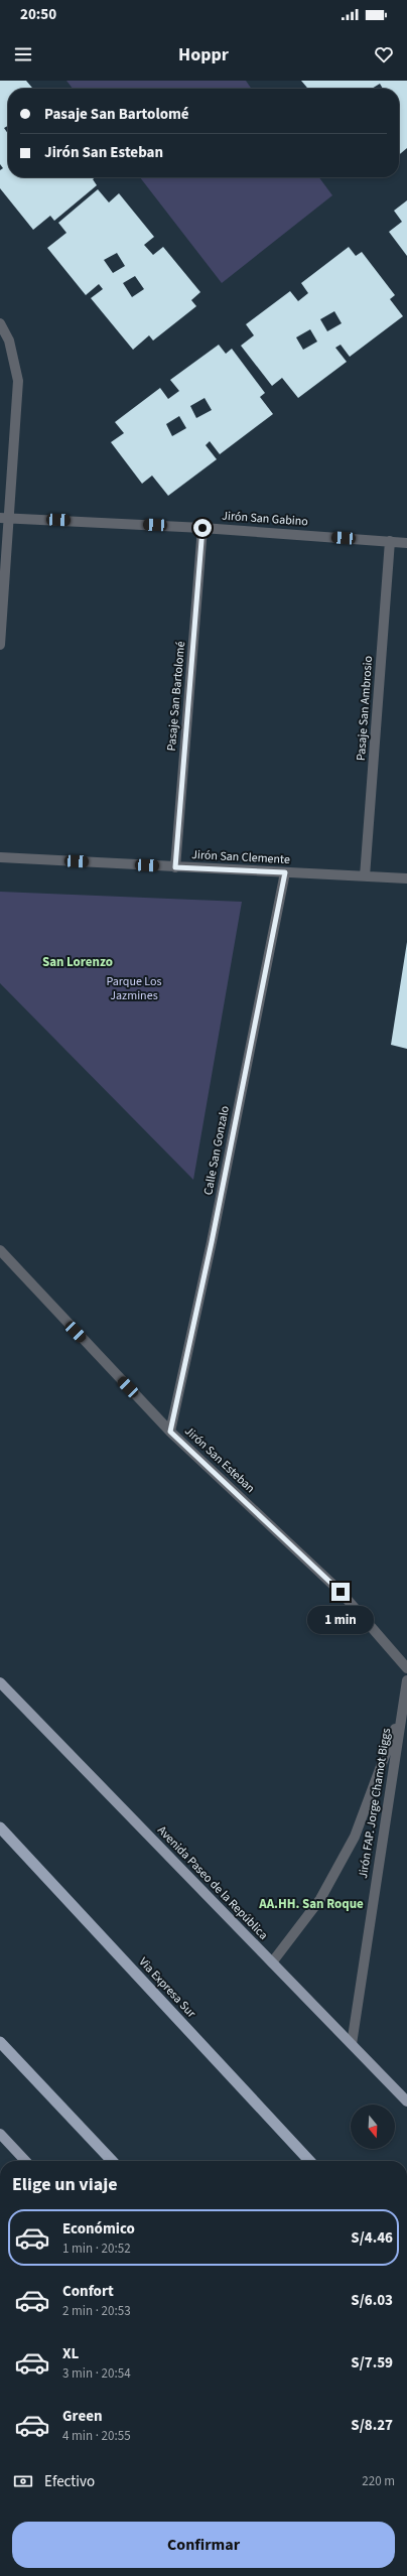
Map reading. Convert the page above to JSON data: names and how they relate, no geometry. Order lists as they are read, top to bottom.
{
  "streets": {
    "highway": ["Via Expresa Sur"],
    "main road": ["Avenida Paseo de la República"],
    "street": [
      "Jirón San Gabino",
      "Pasaje San Bartolomé",
      "Pasaje San Ambrosio",
      "Jirón San Clemente",
      "Calle San Gonzalo",
      "Jirón San Esteban",
      "Jirón FAP. Jorge Chamot Biggs"
    ]
  },
  "crossings": [
    ["Jirón San Gabino", "Pasaje San Bartolomé"],
    ["Jirón San Gabino", "Pasaje San Ambrosio"],
    ["Pasaje San Bartolomé", "Jirón San Clemente"],
    ["Pasaje San Ambrosio", "Jirón San Clemente"],
    ["Jirón San Clemente", "Calle San Gonzalo"],
    ["Calle San Gonzalo", "Jirón San Esteban"],
    ["Jirón FAP. Jorge Chamot Biggs", "Avenida Paseo de la República"]
  ],
  "districts": ["San Lorenzo", "AA.HH. San Roque"],
  "parks": ["Parque Los Jazmines"],
  "north": "bottom",
  "page": {
    "status": "20:50",
    "header": "Hoppr",
    "banner": ["Pasaje San Bartolomé", "Jirón San Esteban"],
    "bubble": "1 min",
    "heading": "Elige un viaje",
    "list": [
      {
        "name": "Económico",
        "note": "1 min · 20:52",
        "value": "S/4.46"
      },
      {
        "name": "Confort",
        "note": "2 min · 20:53",
        "value": "S/6.03"
      },
      {
        "name": "XL",
        "note": "3 min · 20:54",
        "value": "S/7.59"
      },
      {
        "name": "Green",
        "note": "4 min · 20:55",
        "value": "S/8.27"
      }
    ],
    "pay": ["Efectivo", "220 m"],
    "buttons": "Confirmar"
  }
}
